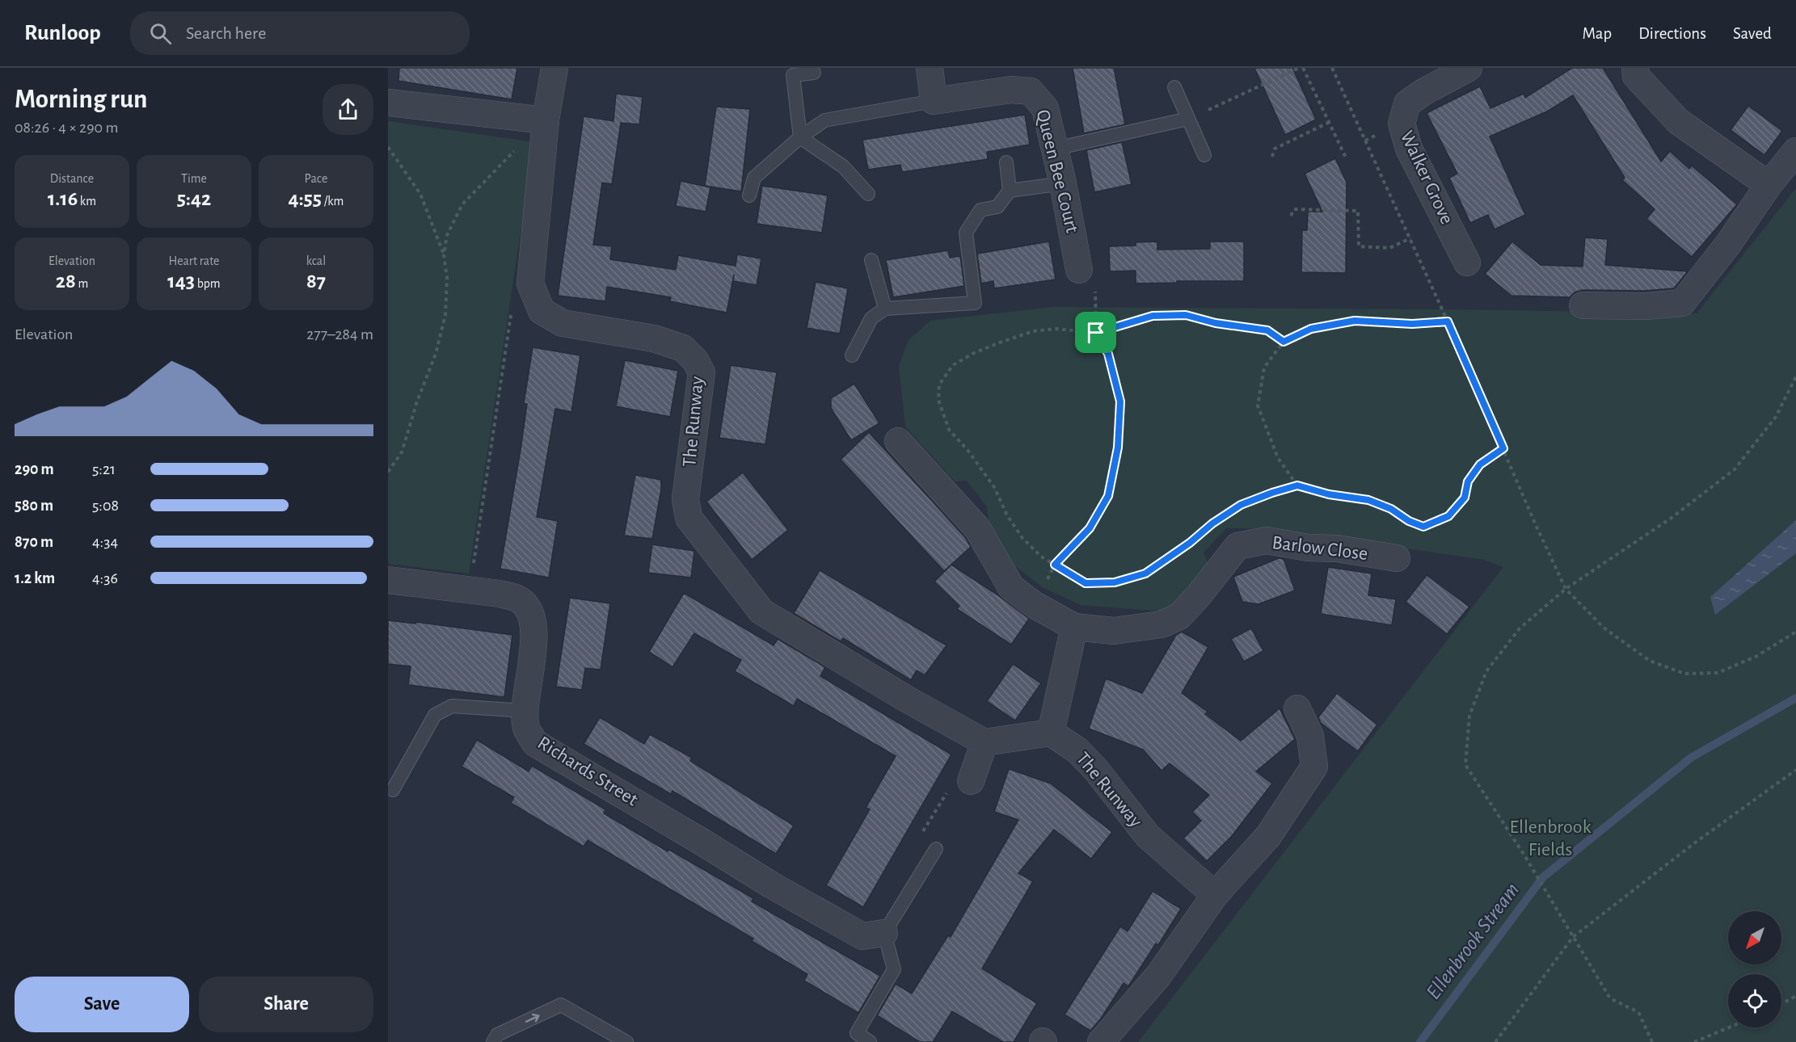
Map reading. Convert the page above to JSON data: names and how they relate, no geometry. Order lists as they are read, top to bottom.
{
  "streets": {
    "street": [
      "Queen Bee Court",
      "Walker Grove",
      "The Runway",
      "Barlow Close",
      "Richards Street"
    ]
  },
  "water": ["Ellenbrook Stream"],
  "parks": ["Ellenbrook Fields"],
  "north": "bottom left",
  "page": {
    "header": "Runloop",
    "search": "Search here",
    "nav": ["Map", "Directions", "Saved"],
    "heading": ["Morning run", "08:26 · 4 × 290 m"],
    "stats": [
      ["Distance", "1.16 km"],
      ["Time", "5:42"],
      ["Pace", "4:55 /km"],
      ["Elevation", "28 m"],
      ["Heart rate", "143 bpm"],
      ["kcal", "87"]
    ],
    "chart": ["Elevation", "277–284 m"],
    "list": [
      {
        "name": "290 m",
        "note": "5:21"
      },
      {
        "name": "580 m",
        "note": "5:08"
      },
      {
        "name": "870 m",
        "note": "4:34"
      },
      {
        "name": "1.2 km",
        "note": "4:36"
      }
    ],
    "buttons": ["Save", "Share"]
  }
}
